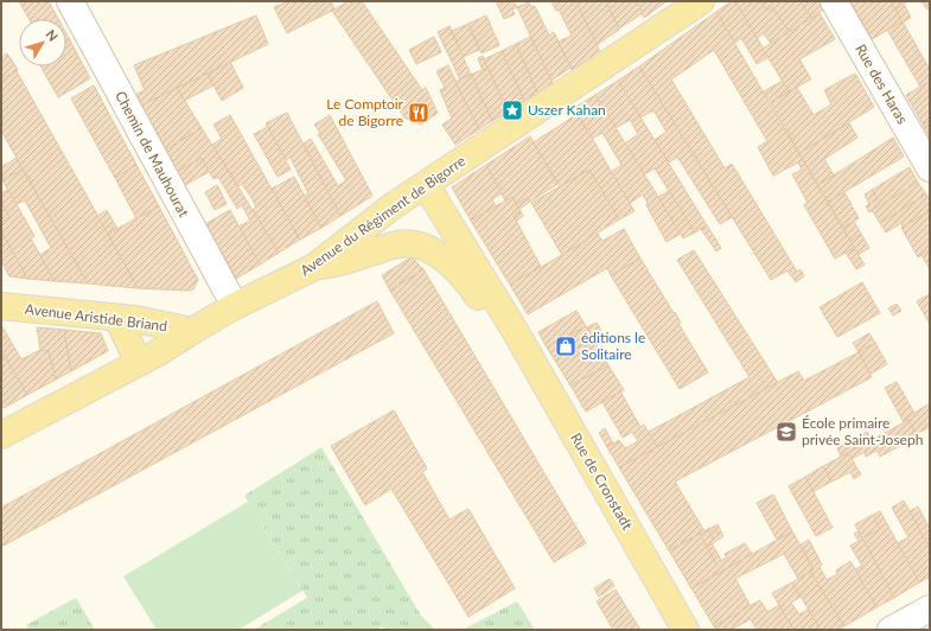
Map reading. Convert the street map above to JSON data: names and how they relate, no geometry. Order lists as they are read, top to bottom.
{
  "streets": {
    "main road": ["Avenue du Régiment de Bigorre", "Avenue Aristide Briand", "Rue de Cronstadt"],
    "street": ["Rue des Haras", "Chemin de Mauhourat"]
  },
  "crossings": [
    ["Chemin de Mauhourat", "Avenue du Régiment de Bigorre"],
    ["Avenue du Régiment de Bigorre", "Avenue Aristide Briand"],
    ["Avenue du Régiment de Bigorre", "Rue de Cronstadt"]
  ],
  "places": {
    "place": ["Uszer Kahan"],
    "restaurant": ["Le Comptoir de Bigorre"],
    "shop": ["éditions le Solitaire"],
    "school or university": ["École primaire privée Saint-Joseph"]
  },
  "north": "top right"
}
